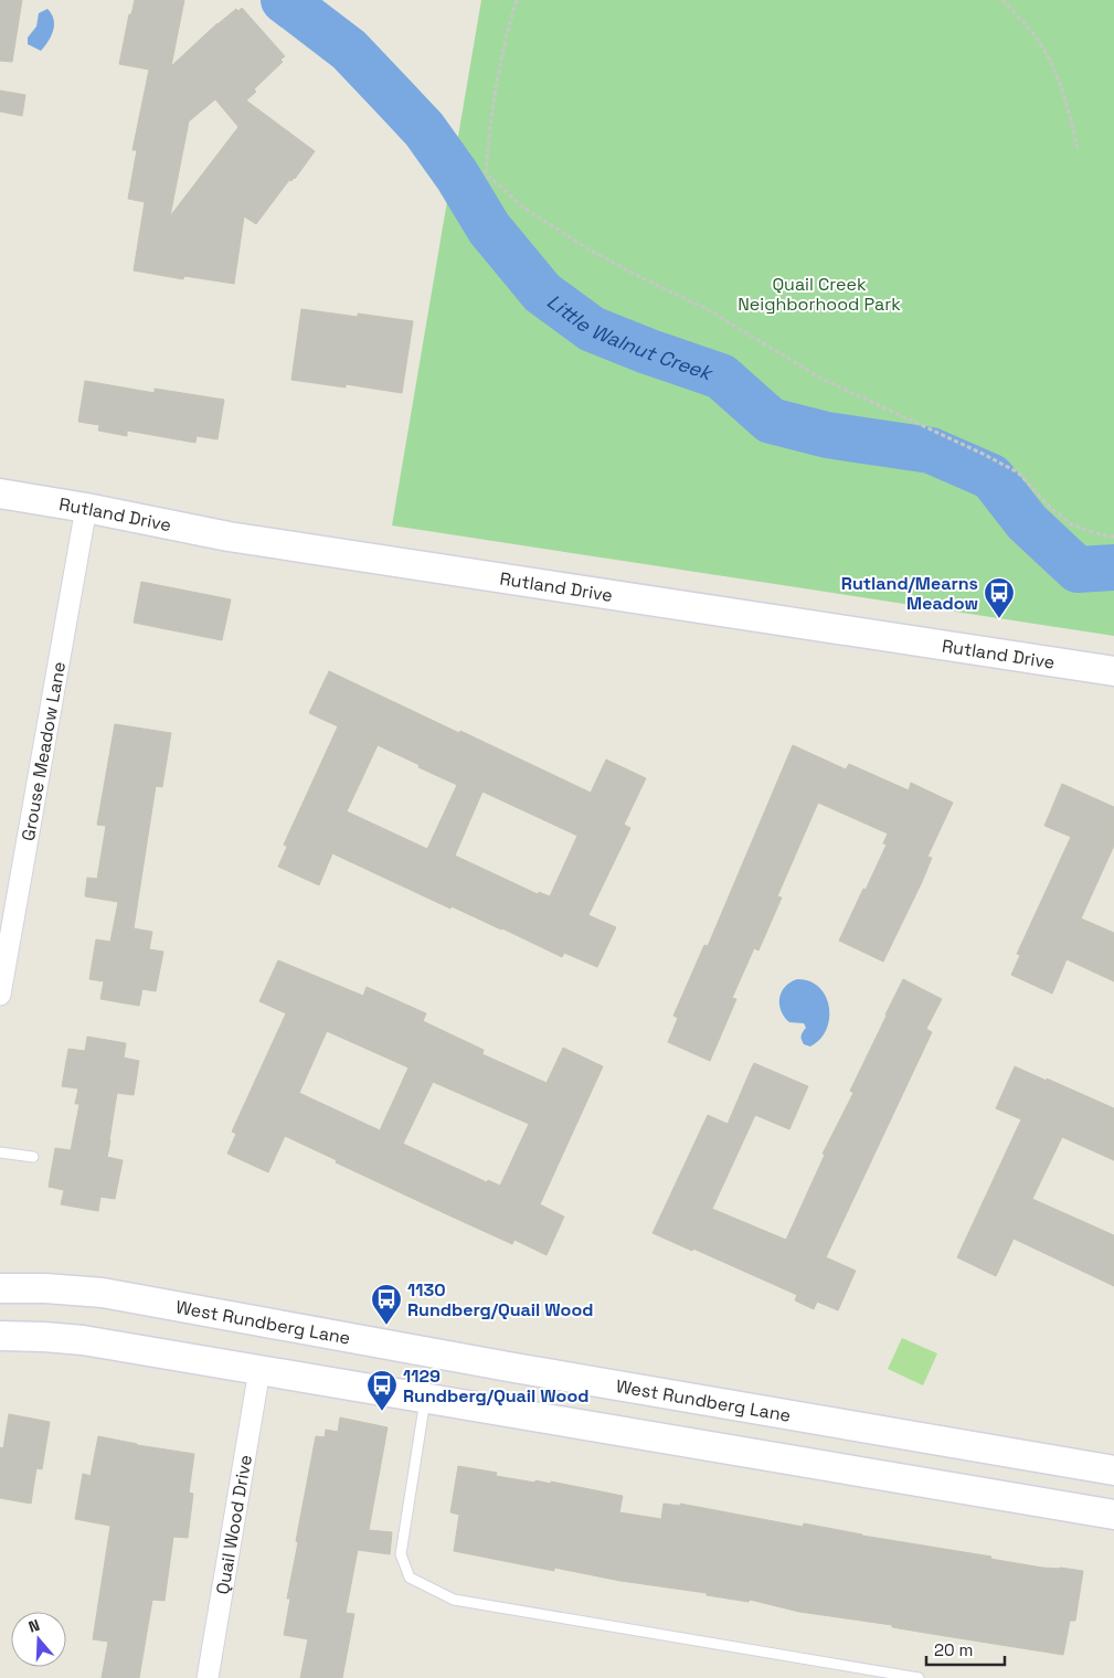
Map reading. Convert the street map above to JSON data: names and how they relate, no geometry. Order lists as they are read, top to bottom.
{
  "streets": {
    "main road": ["Rutland Drive", "West Rundberg Lane"],
    "street": ["Grouse Meadow Lane", "Quail Wood Drive"]
  },
  "crossings": [
    ["Rutland Drive", "Grouse Meadow Lane"]
  ],
  "water": ["Little Walnut Creek"],
  "parks": ["Quail Creek Neighborhood Park"],
  "places": {
    "bus stop": ["Rutland/Mearns Meadow", "1130 Rundberg/Quail Wood", "1129 Rundberg/Quail Wood"]
  },
  "scale_bar": "20 m",
  "north": "top"
}
